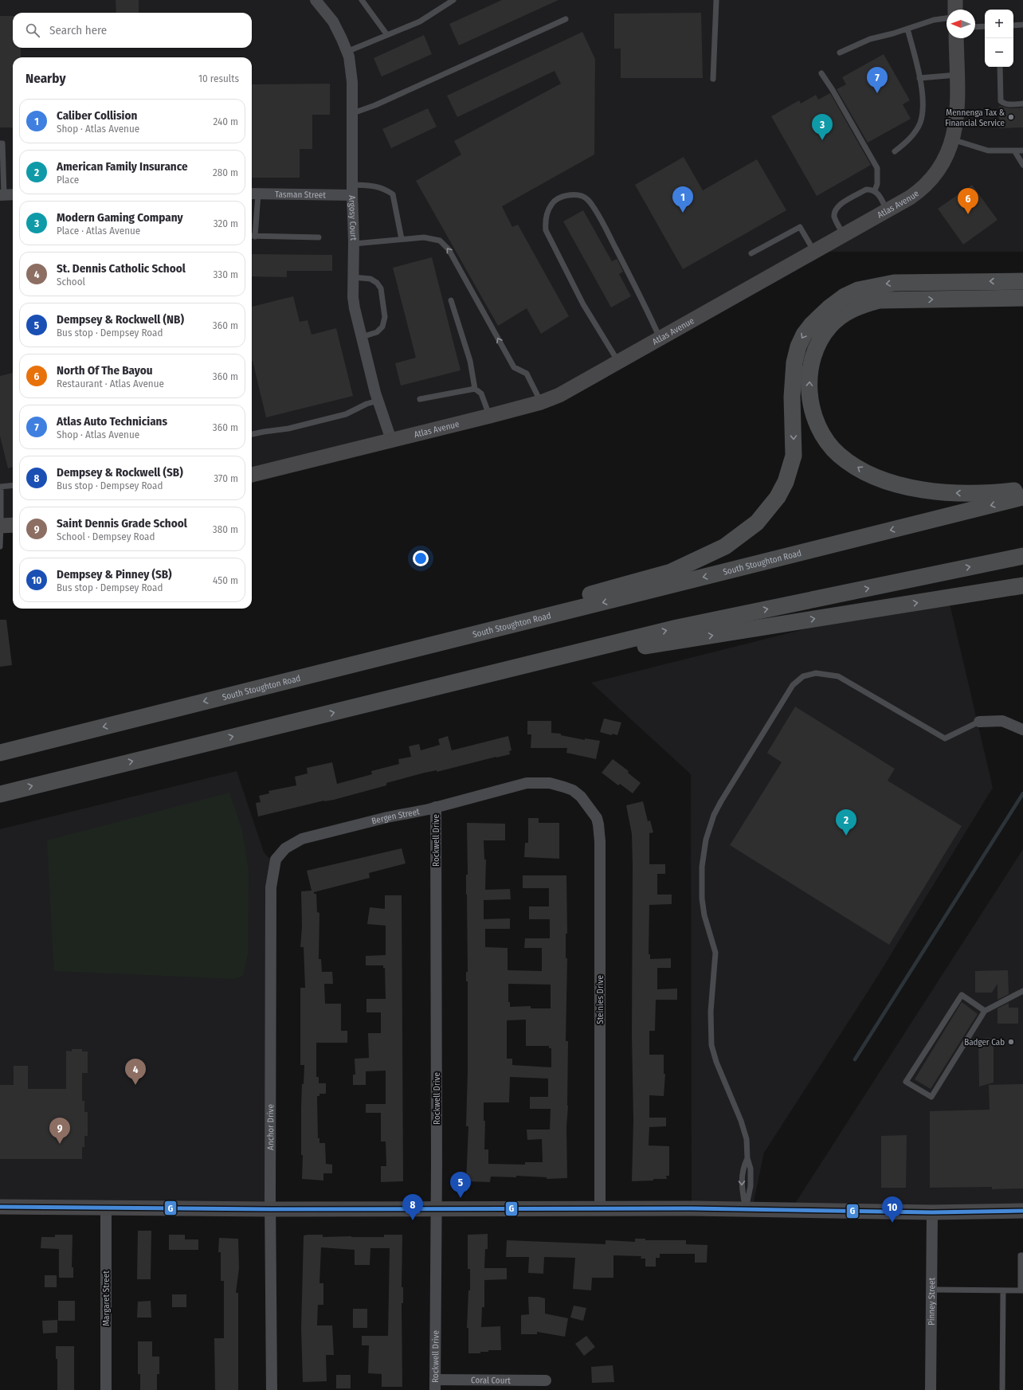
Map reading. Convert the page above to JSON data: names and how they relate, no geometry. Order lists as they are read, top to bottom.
{
  "streets": {
    "main road": ["South Stoughton Road"],
    "street": [
      "Tasman Street",
      "Atlas Avenue",
      "Argosy Court",
      "Bergen Street",
      "Rockwell Drive",
      "Steinies Drive",
      "Anchor Drive",
      "Margaret Street",
      "Pinney Street",
      "Coral Court"
    ]
  },
  "crossings": [
    ["Tasman Street", "Argosy Court"],
    ["Atlas Avenue", "Argosy Court"],
    ["Bergen Street", "Rockwell Drive"],
    ["Bergen Street", "Steinies Drive"],
    ["Bergen Street", "Anchor Drive"],
    ["Rockwell Drive", "Coral Court"]
  ],
  "places": ["Mennenga Tax & Financial Service", "Badger Cab"],
  "lines": ["transit line G"],
  "north": "left",
  "page": {
    "map_buttons": ["+", "−"],
    "search": "Search here",
    "heading": ["Nearby", "10 results"],
    "pins": [
      "7",
      "3",
      "1",
      "6",
      "2",
      "4",
      "9",
      "5",
      "8",
      "10"
    ],
    "list": [
      {
        "mark": "1",
        "name": "Caliber Collision",
        "note": "Shop · Atlas Avenue",
        "value": "240 m"
      },
      {
        "mark": "2",
        "name": "American Family Insurance",
        "note": "Place",
        "value": "280 m"
      },
      {
        "mark": "3",
        "name": "Modern Gaming Company",
        "note": "Place · Atlas Avenue",
        "value": "320 m"
      },
      {
        "mark": "4",
        "name": "St. Dennis Catholic School",
        "note": "School",
        "value": "330 m"
      },
      {
        "mark": "5",
        "name": "Dempsey & Rockwell (NB)",
        "note": "Bus stop · Dempsey Road",
        "value": "360 m"
      },
      {
        "mark": "6",
        "name": "North Of The Bayou",
        "note": "Restaurant · Atlas Avenue",
        "value": "360 m"
      },
      {
        "mark": "7",
        "name": "Atlas Auto Technicians",
        "note": "Shop · Atlas Avenue",
        "value": "360 m"
      },
      {
        "mark": "8",
        "name": "Dempsey & Rockwell (SB)",
        "note": "Bus stop · Dempsey Road",
        "value": "370 m"
      },
      {
        "mark": "9",
        "name": "Saint Dennis Grade School",
        "note": "School · Dempsey Road",
        "value": "380 m"
      },
      {
        "mark": "10",
        "name": "Dempsey & Pinney (SB)",
        "note": "Bus stop · Dempsey Road",
        "value": "450 m"
      }
    ]
  }
}
